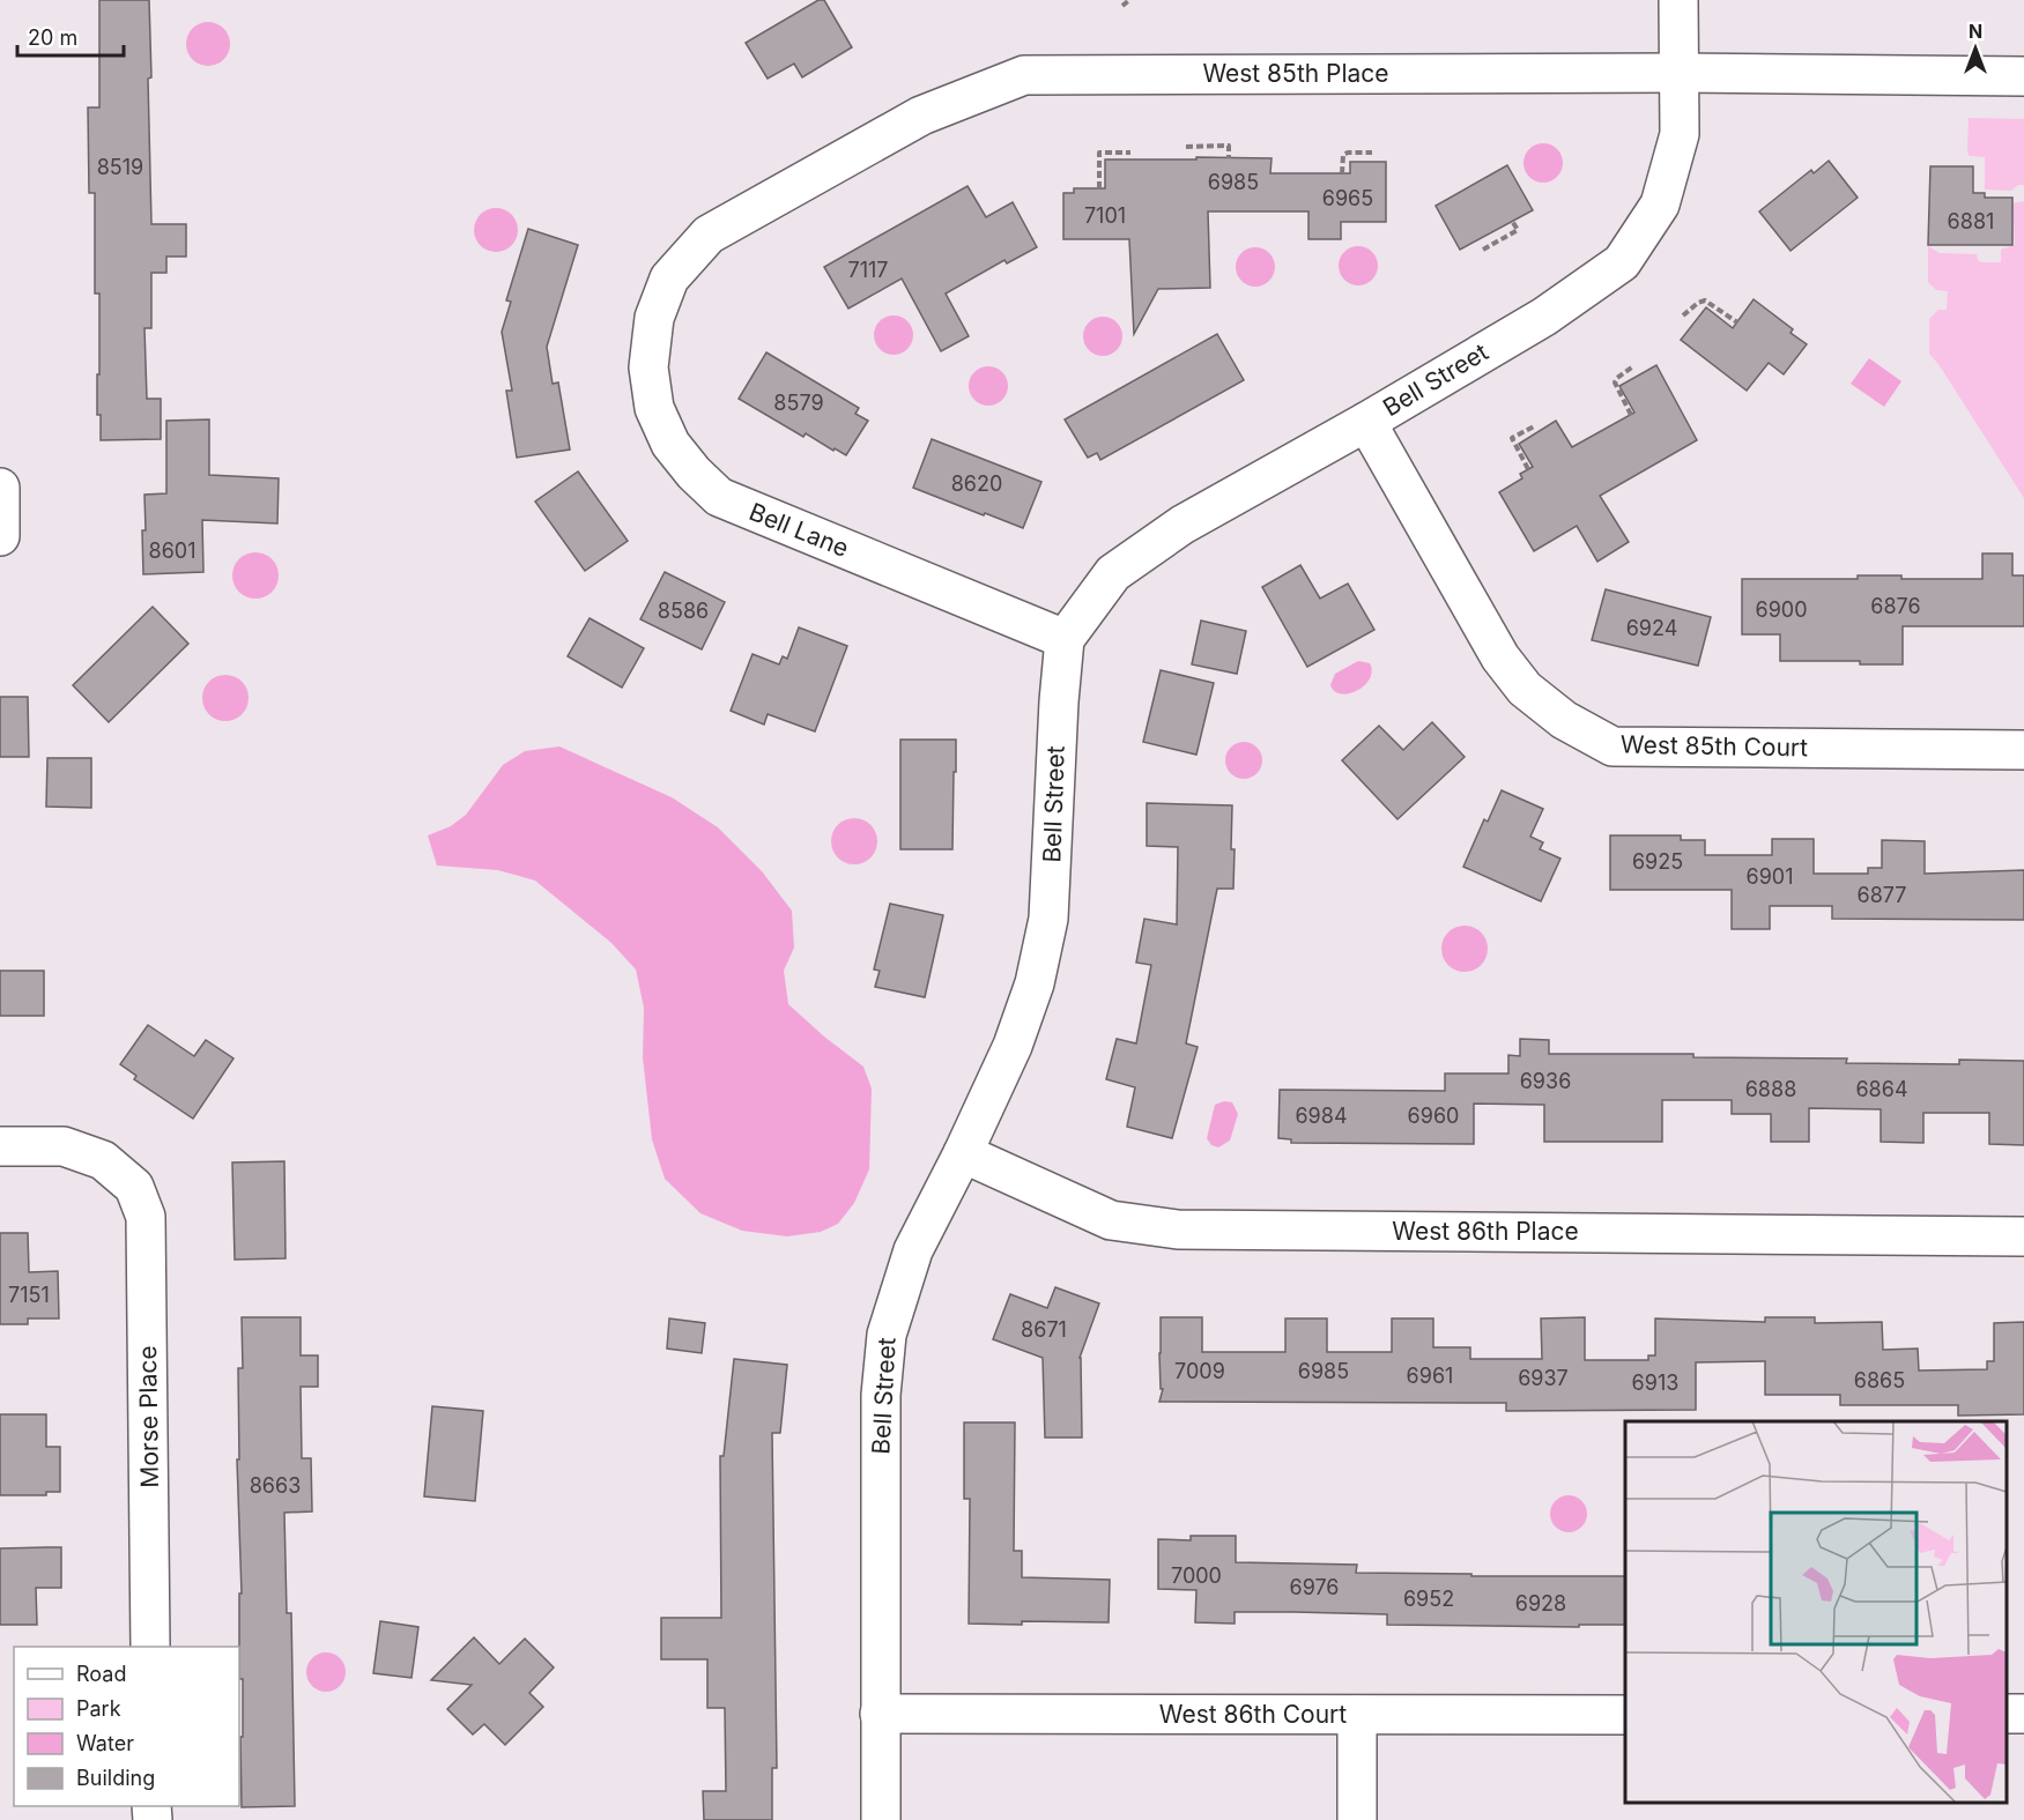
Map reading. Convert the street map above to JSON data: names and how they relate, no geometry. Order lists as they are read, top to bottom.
{
  "streets": {
    "street": [
      "West 85th Place",
      "Bell Street",
      "Bell Lane",
      "West 85th Court",
      "West 86th Place",
      "Morse Place",
      "West 86th Court"
    ]
  },
  "crossings": [
    ["West 85th Place", "Bell Street"],
    ["West 85th Place", "Bell Lane"],
    ["Bell Street", "Bell Lane"],
    ["Bell Street", "West 85th Court"],
    ["Bell Street", "West 86th Place"],
    ["Bell Street", "West 86th Court"]
  ],
  "house_numbers": [
    "8519",
    "6985",
    "6965",
    "7101",
    "6881",
    "7117",
    "8579",
    "8620",
    "8601",
    "6876",
    "6900",
    "8586",
    "6924",
    "6925",
    "6901",
    "6877",
    "6936",
    "6888",
    "6864",
    "6984",
    "6960",
    "7151",
    "8671",
    "7009",
    "6985",
    "6961",
    "6937",
    "6865",
    "6913",
    "8663",
    "7000",
    "6976",
    "6952",
    "6928"
  ],
  "legend": [
    "Road",
    "Park",
    "Water",
    "Building"
  ],
  "scale_bar": "20 m",
  "north": "top"
}
